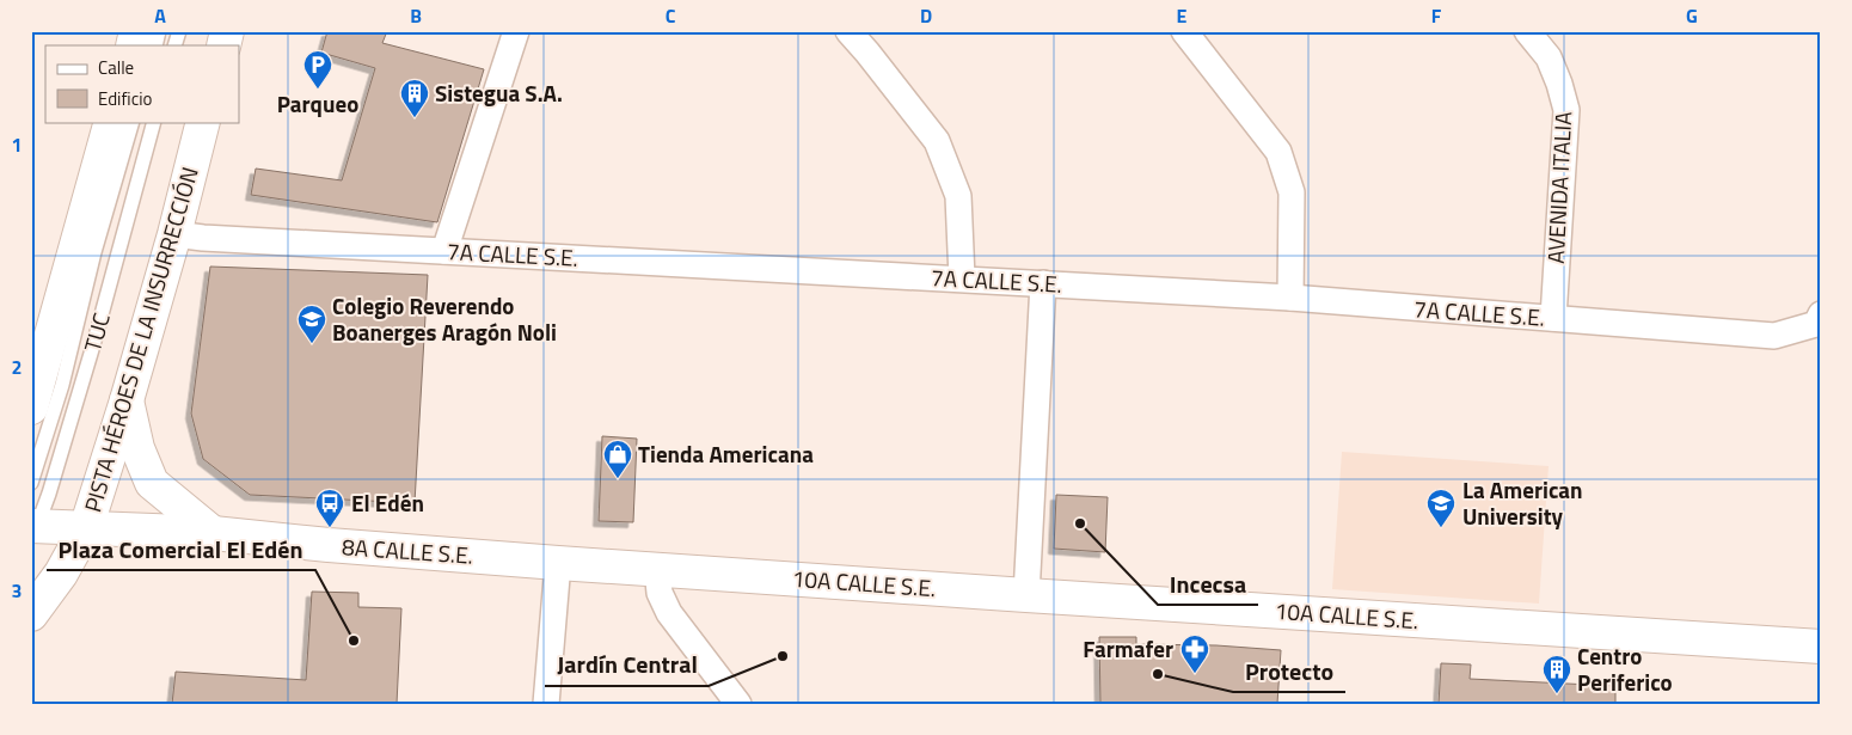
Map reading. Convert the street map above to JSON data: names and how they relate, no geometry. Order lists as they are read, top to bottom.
{
  "streets": {
    "street": [
      "AVENIDA ITALIA",
      "7A CALLE S.E.",
      "PISTA HÉROES DE LA INSURRECCIÓN",
      "8A CALLE S.E.",
      "10A CALLE S.E."
    ],
    "lane": ["TUC"]
  },
  "crossings": [
    ["AVENIDA ITALIA", "7A CALLE S.E."],
    ["7A CALLE S.E.", "PISTA HÉROES DE LA INSURRECCIÓN"],
    ["TUC", "8A CALLE S.E."],
    ["PISTA HÉROES DE LA INSURRECCIÓN", "8A CALLE S.E."],
    ["8A CALLE S.E.", "10A CALLE S.E."]
  ],
  "places": {
    "parking": ["Parqueo"],
    "building": ["Sistegua S.A.", "Centro Periferico"],
    "school or university": ["Colegio Reverendo Boanerges Aragón Noli", "La American University"],
    "shop": ["Tienda Americana"],
    "other": [
      "Incecsa",
      "Plaza Comercial El Edén",
      "Jardín Central",
      "Protecto"
    ],
    "bus stop": ["El Edén"],
    "pharmacy": ["Farmafer"]
  },
  "legend": ["Calle", "Edificio"],
  "grid": {
    "columns": [
      "A",
      "B",
      "C",
      "D",
      "E",
      "F",
      "G"
    ],
    "rows": ["1", "2", "3"]
  }
}
